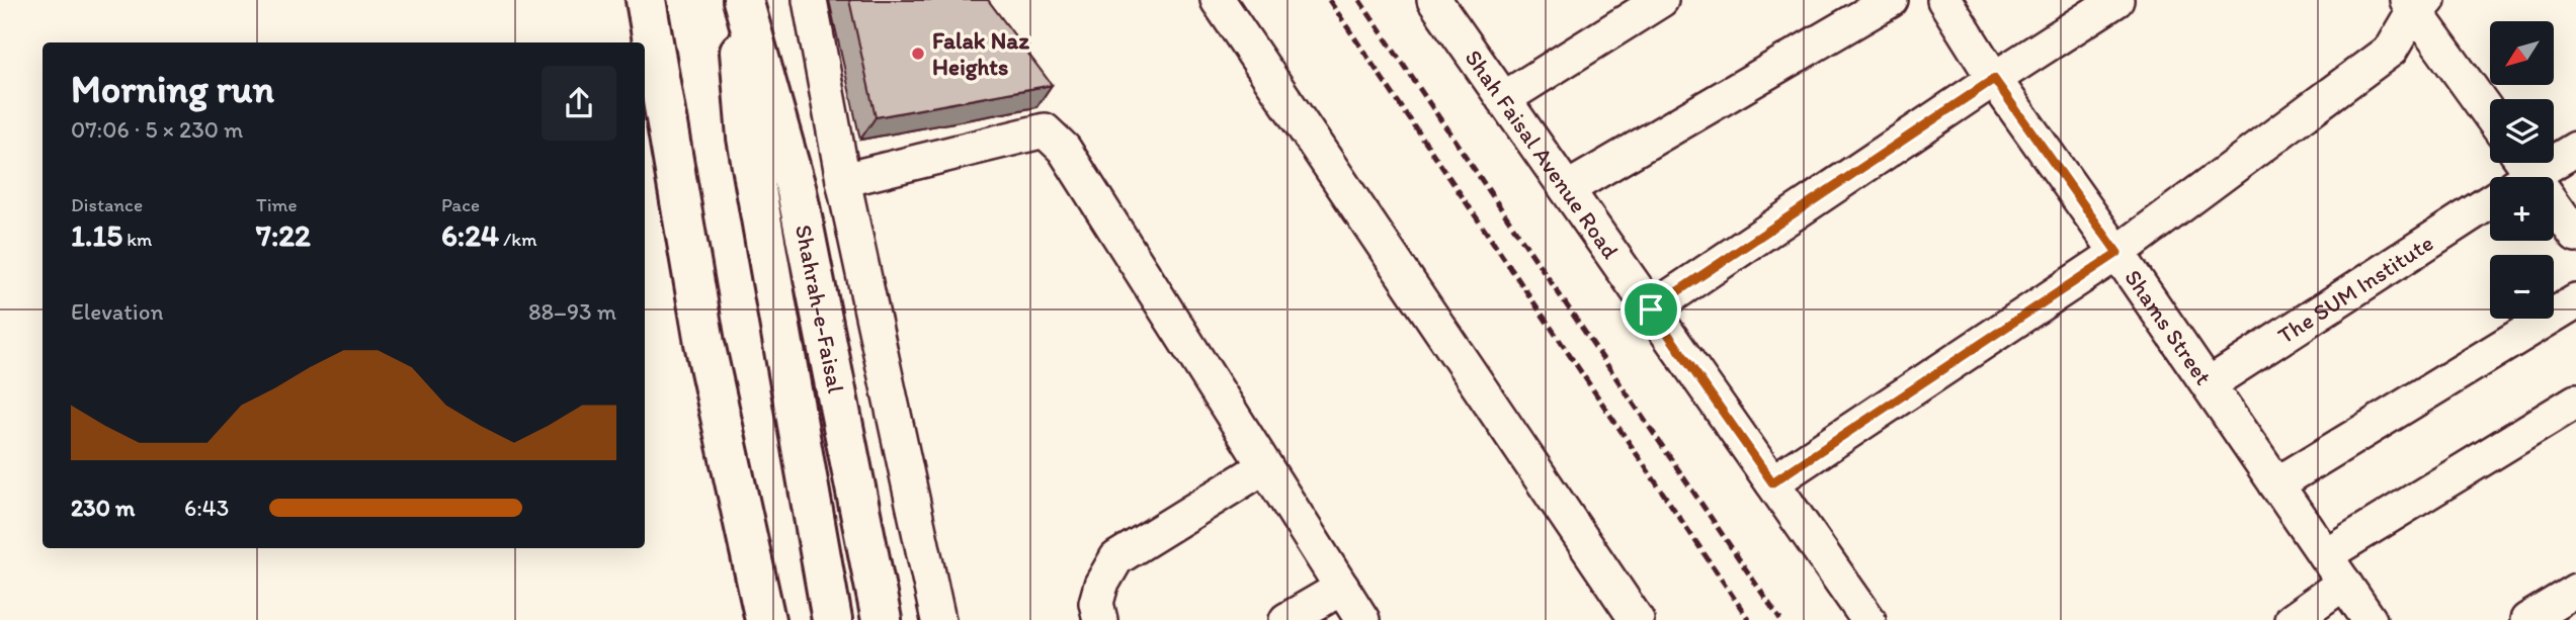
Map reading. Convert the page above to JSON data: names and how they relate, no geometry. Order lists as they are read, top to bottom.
{
  "streets": {
    "highway": ["Shahrah-e-Faisal"],
    "street": ["Shah Faisal Avenue Road", "The SUM Institute", "Shams Street"]
  },
  "crossings": [
    ["The SUM Institute", "Shams Street"]
  ],
  "places": ["Falak Naz Heights"],
  "north": "bottom left",
  "page": {
    "map_buttons": ["+", "−"],
    "heading": ["Morning run", "07:06 · 5 × 230 m"],
    "stats": [
      ["Distance", "1.15 km"],
      ["Time", "7:22"],
      ["Pace", "6:24 /km"]
    ],
    "chart": ["Elevation", "88–93 m"],
    "list": [
      {
        "name": "230 m",
        "note": "6:43"
      }
    ]
  }
}
